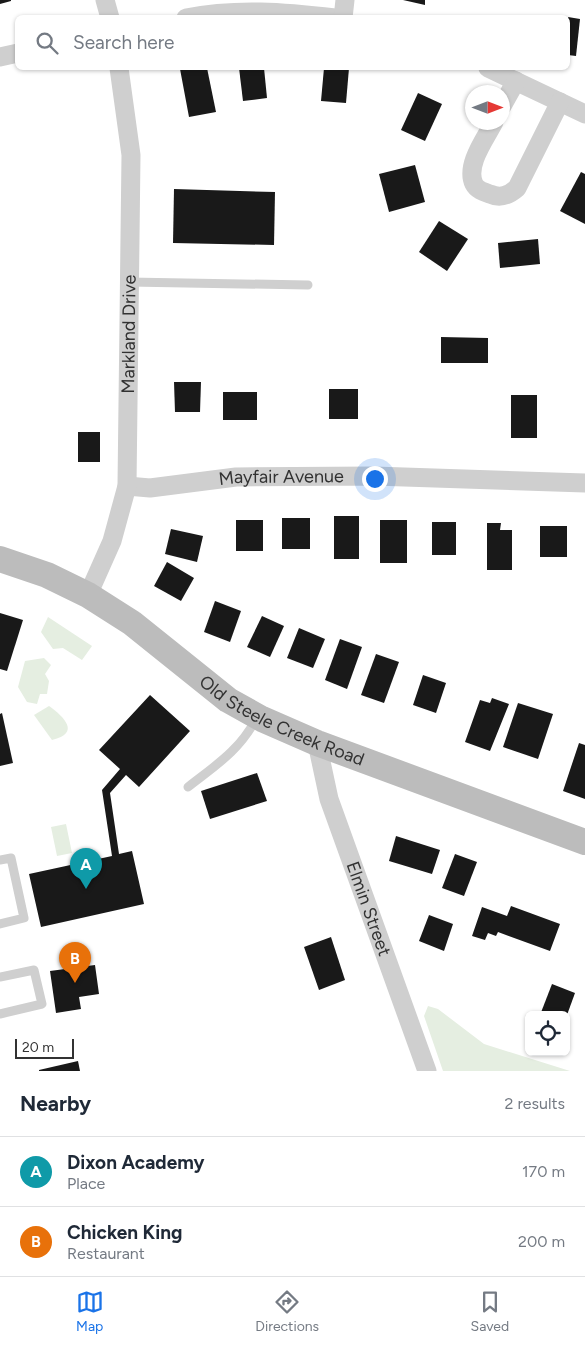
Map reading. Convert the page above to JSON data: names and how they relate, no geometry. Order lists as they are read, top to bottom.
{
  "streets": {
    "main road": ["Old Steele Creek Road"],
    "street": ["Markland Drive", "Mayfair Avenue", "Elmin Street"]
  },
  "crossings": [
    ["Markland Drive", "Mayfair Avenue"],
    ["Markland Drive", "Old Steele Creek Road"],
    ["Old Steele Creek Road", "Elmin Street"]
  ],
  "scale_bar": "20 m",
  "north": "right",
  "page": {
    "search": "Search here",
    "pins": ["A", "B"],
    "scale": "20 m",
    "heading": ["Nearby", "2 results"],
    "list": [
      {
        "mark": "A",
        "name": "Dixon Academy",
        "note": "Place",
        "value": "170 m"
      },
      {
        "mark": "B",
        "name": "Chicken King",
        "note": "Restaurant",
        "value": "200 m"
      }
    ],
    "nav": ["Map", "Directions", "Saved"]
  }
}
